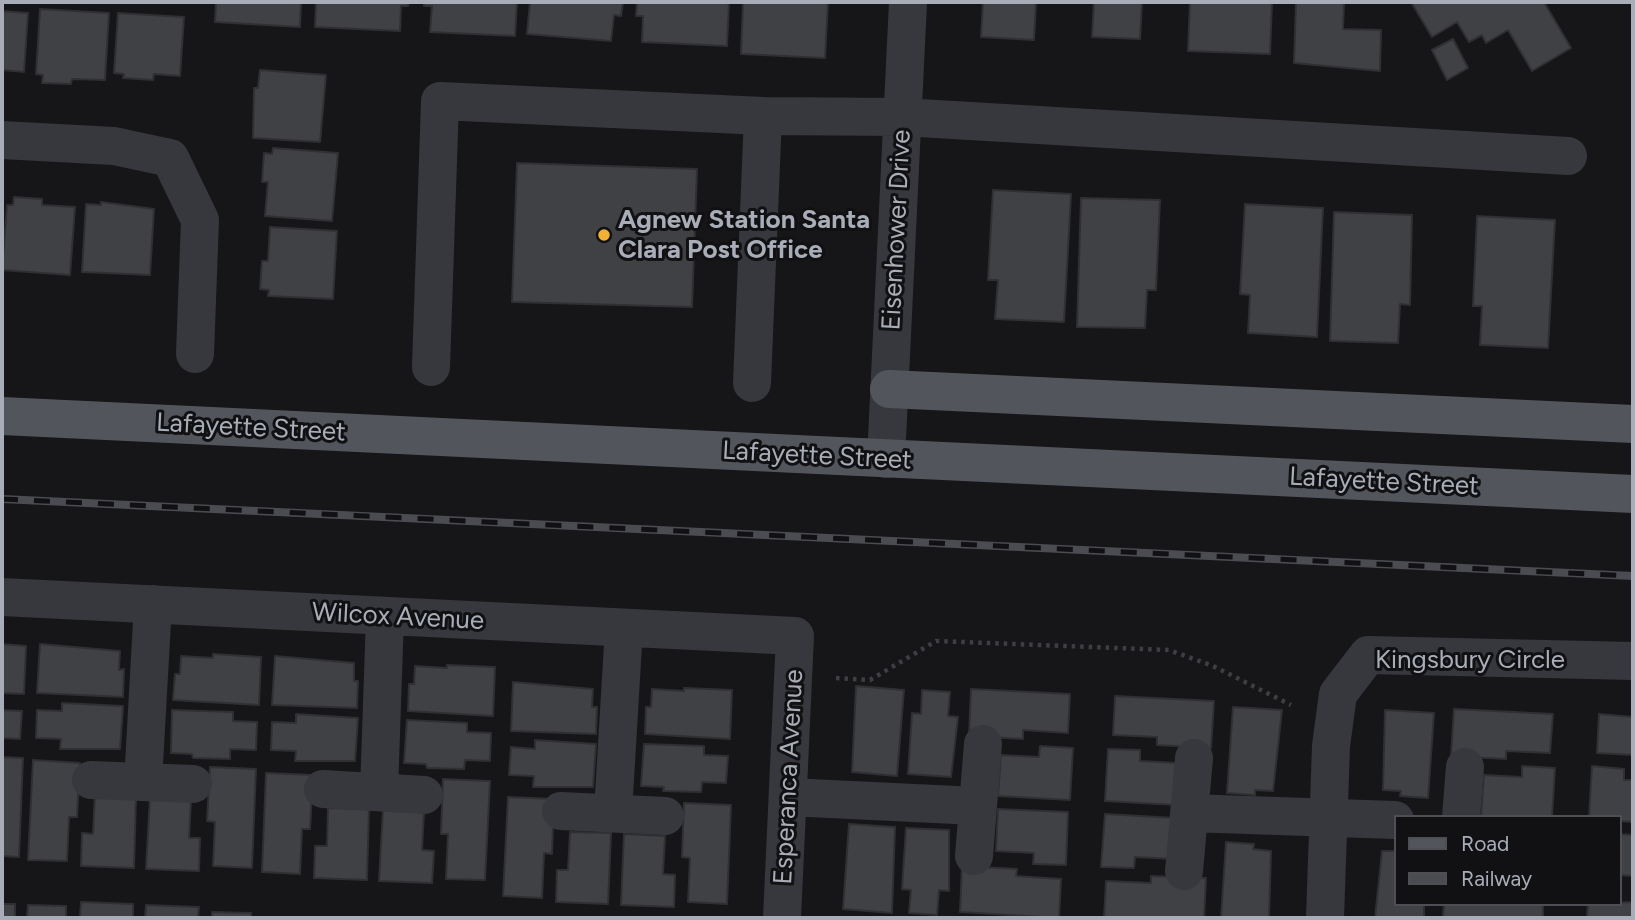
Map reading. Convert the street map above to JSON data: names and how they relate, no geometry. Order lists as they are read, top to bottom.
{
  "streets": {
    "main road": ["Lafayette Street"],
    "street": [
      "Eisenhower Drive",
      "Wilcox Avenue",
      "Kingsbury Circle",
      "Esperanca Avenue"
    ]
  },
  "crossings": [
    ["Eisenhower Drive", "Lafayette Street"],
    ["Wilcox Avenue", "Esperanca Avenue"]
  ],
  "places": ["Agnew Station Santa Clara Post Office"],
  "legend": ["Road", "Railway"]
}
